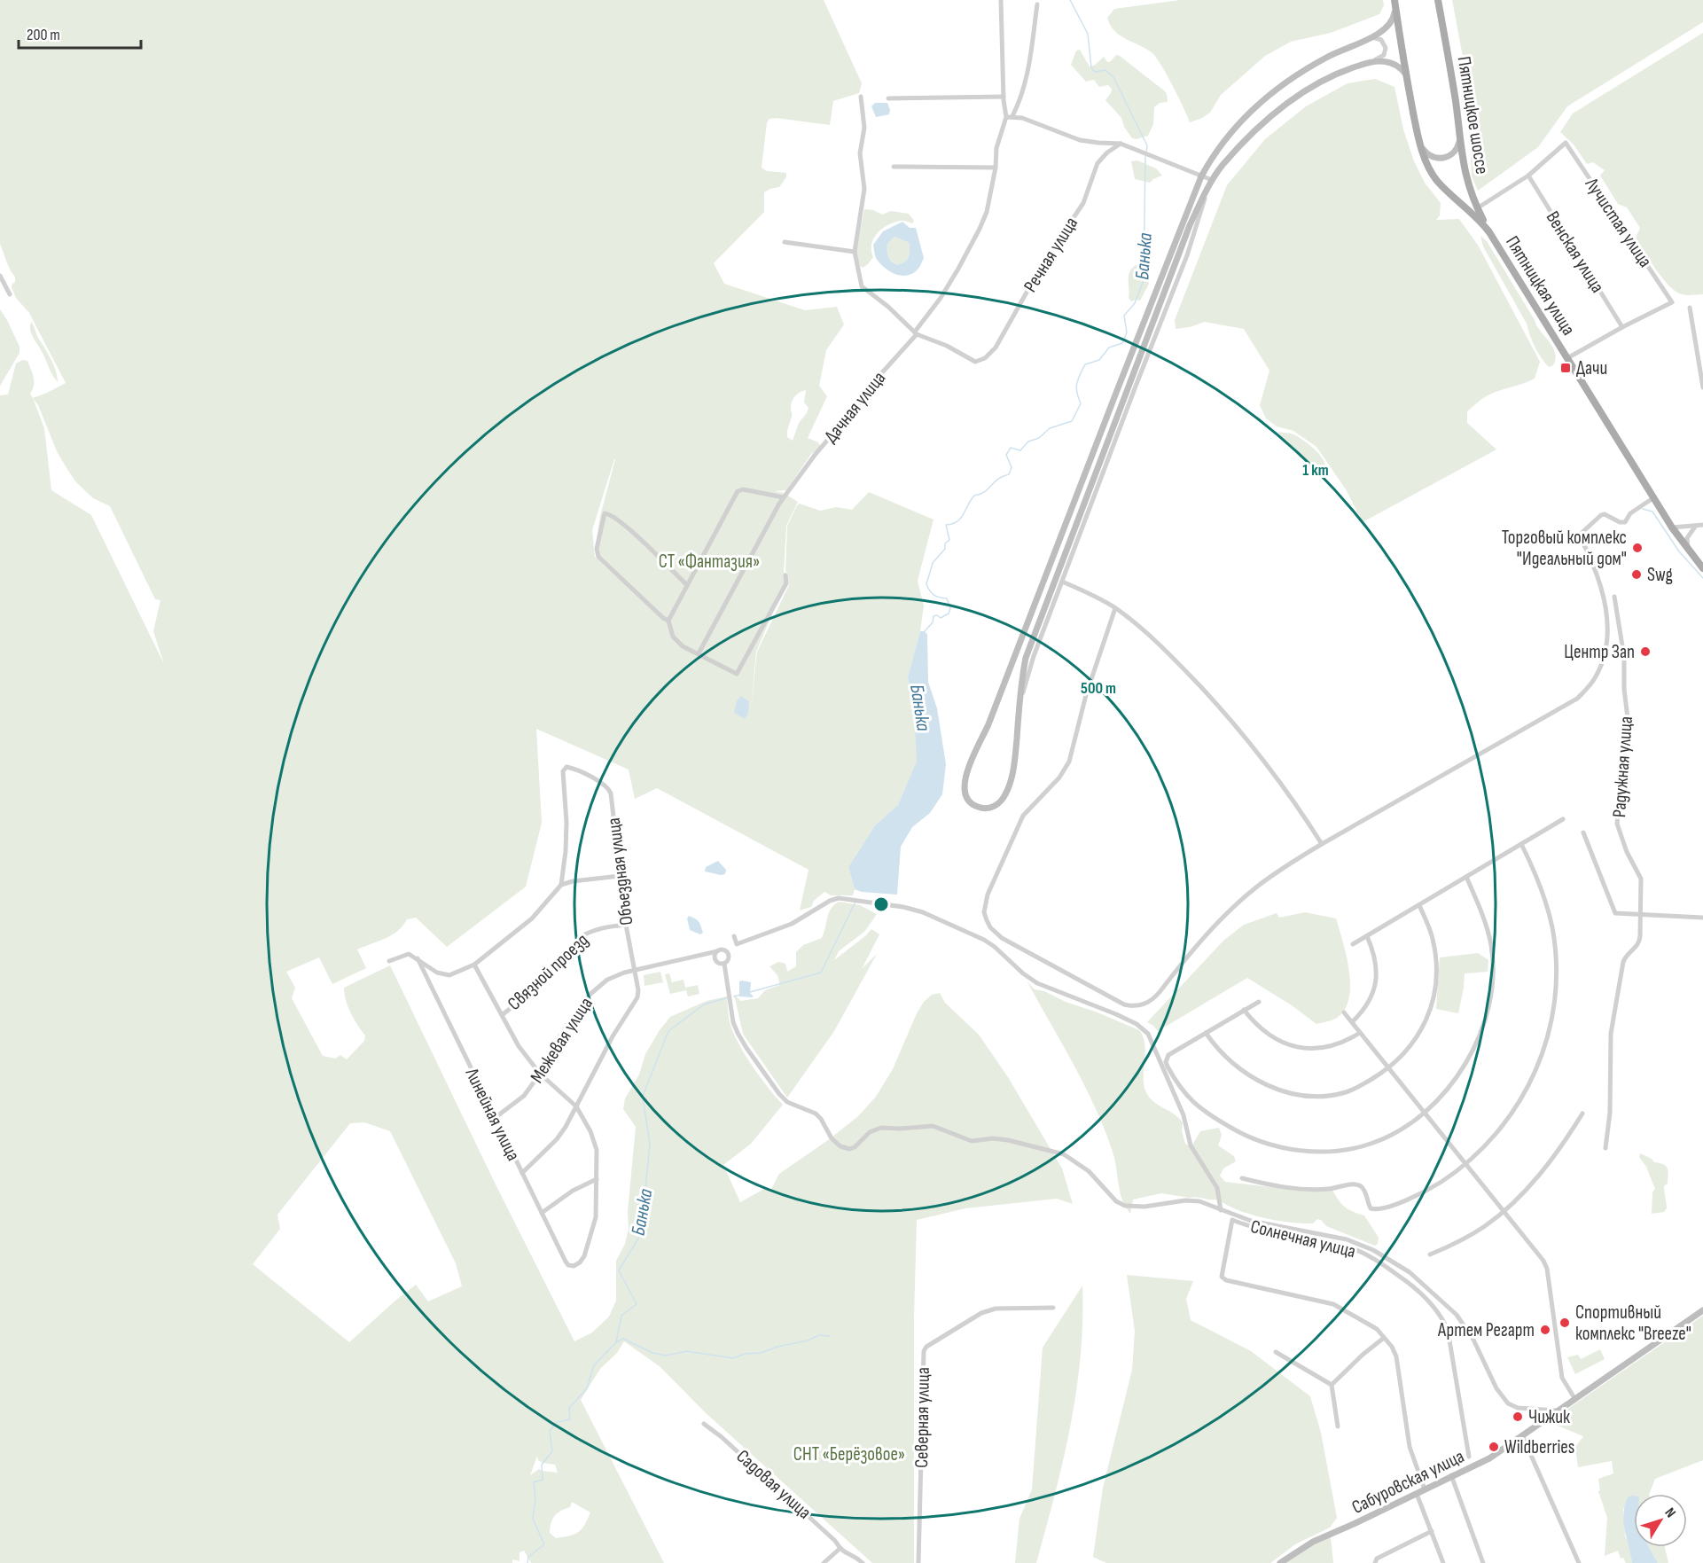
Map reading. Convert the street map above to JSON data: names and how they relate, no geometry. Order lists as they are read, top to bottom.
{
  "streets": {
    "main road": ["Пятницкое шоссе", "Пятницкая улица"],
    "street": [
      "Лучистая улица",
      "Венская улица",
      "Речная улица",
      "Дачная улица",
      "Радужная улица",
      "Объездная улица",
      "Связной проезд",
      "Межевая улица",
      "Линейная улица",
      "Солнечная улица",
      "Северная улица",
      "Сабуровская улица",
      "Садовая улица"
    ]
  },
  "crossings": [
    ["Пятницкое шоссе", "Пятницкая улица"],
    ["Лучистая улица", "Венская улица"],
    ["Речная улица", "Дачная улица"],
    ["Объездная улица", "Связной проезд"],
    ["Объездная улица", "Межевая улица"],
    ["Объездная улица", "Линейная улица"],
    ["Межевая улица", "Линейная улица"],
    ["Солнечная улица", "Сабуровская улица"]
  ],
  "water": ["Банька"],
  "parks": ["СТ «Фантазия»", "СНТ «Берёзовое»"],
  "places": {
    "transit": ["Дачи"],
    "other": [
      "Торговый комплекс \"Идеальный дом\"",
      "Swg",
      "Центр Зап",
      "Спортивный комплекс \"Breeze\"",
      "Артем Регарт",
      "Чижик",
      "Wildberries"
    ]
  },
  "scale_bar": "200 m",
  "north": "top right",
  "rings": ["1 km", "500 m"]
}
